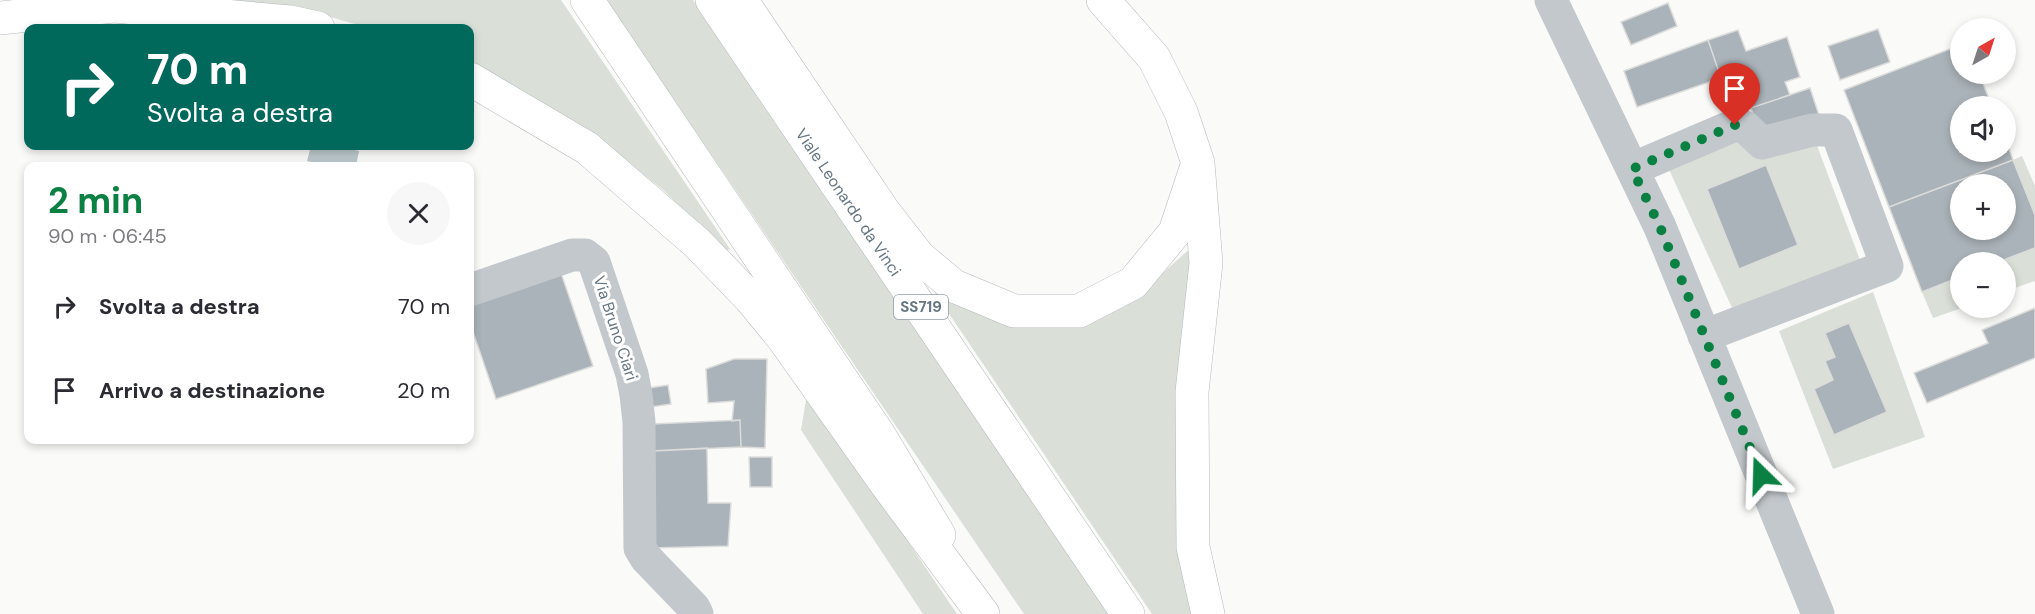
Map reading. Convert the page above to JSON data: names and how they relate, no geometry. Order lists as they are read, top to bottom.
{
  "streets": {
    "main road": ["Viale Leonardo da Vinci", "SS719"],
    "street": ["Via Bruno Ciari"]
  },
  "north": "top right",
  "page": {
    "map_buttons": ["+", "−"],
    "turn": ["70 m", "Svolta a destra"],
    "heading": ["2 min", "90 m · 06:45"],
    "list": [
      {
        "name": "Svolta a destra",
        "value": "70 m"
      },
      {
        "name": "Arrivo a destinazione",
        "value": "20 m"
      }
    ]
  }
}
